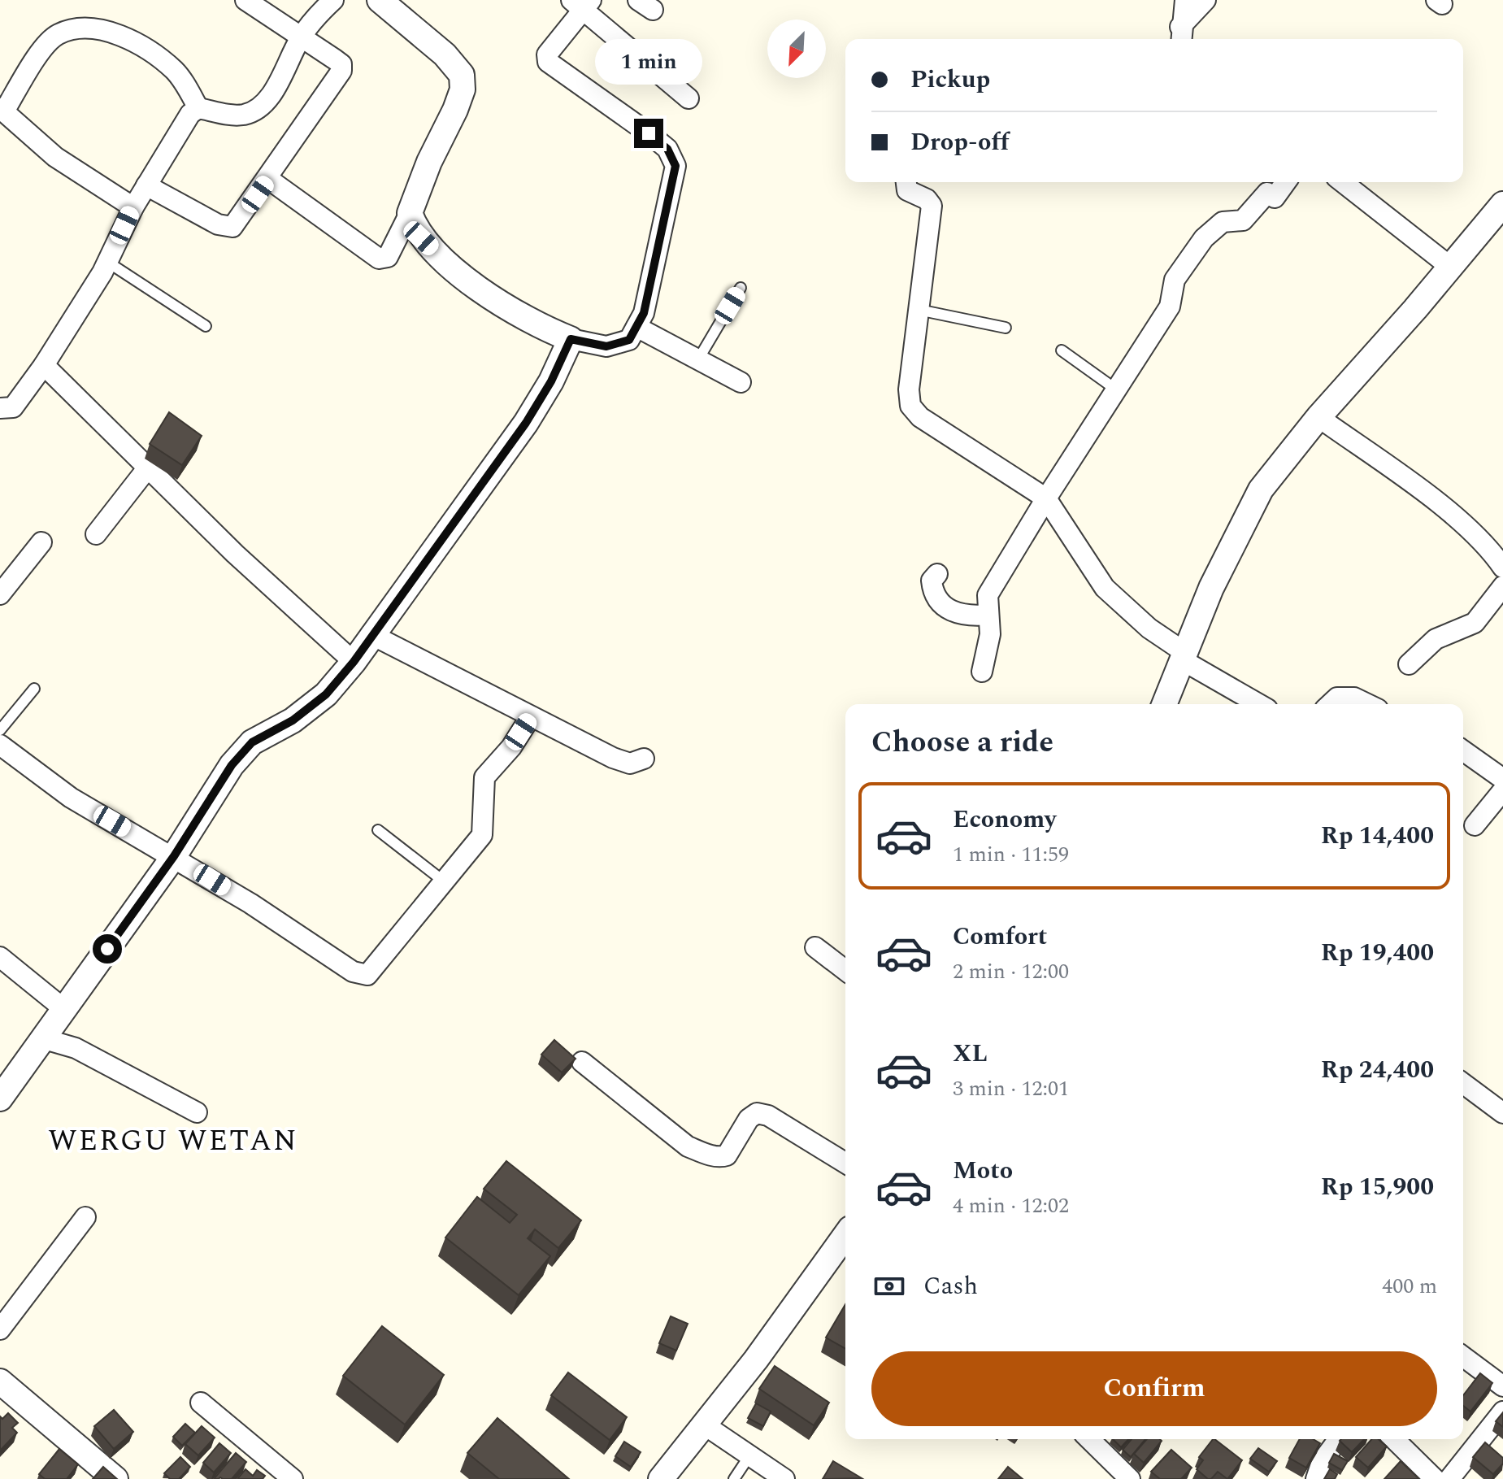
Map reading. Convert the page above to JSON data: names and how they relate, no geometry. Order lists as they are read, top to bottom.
{
  "districts": ["WERGU WETAN"],
  "north": "bottom left",
  "page": {
    "bubble": "1 min",
    "banner": ["Pickup", "Drop-off"],
    "heading": "Choose a ride",
    "list": [
      {
        "name": "Economy",
        "note": "1 min · 11:59",
        "value": "Rp 14,400"
      },
      {
        "name": "Comfort",
        "note": "2 min · 12:00",
        "value": "Rp 19,400"
      },
      {
        "name": "XL",
        "note": "3 min · 12:01",
        "value": "Rp 24,400"
      },
      {
        "name": "Moto",
        "note": "4 min · 12:02",
        "value": "Rp 15,900"
      }
    ],
    "pay": ["Cash", "400 m"],
    "buttons": "Confirm"
  }
}
